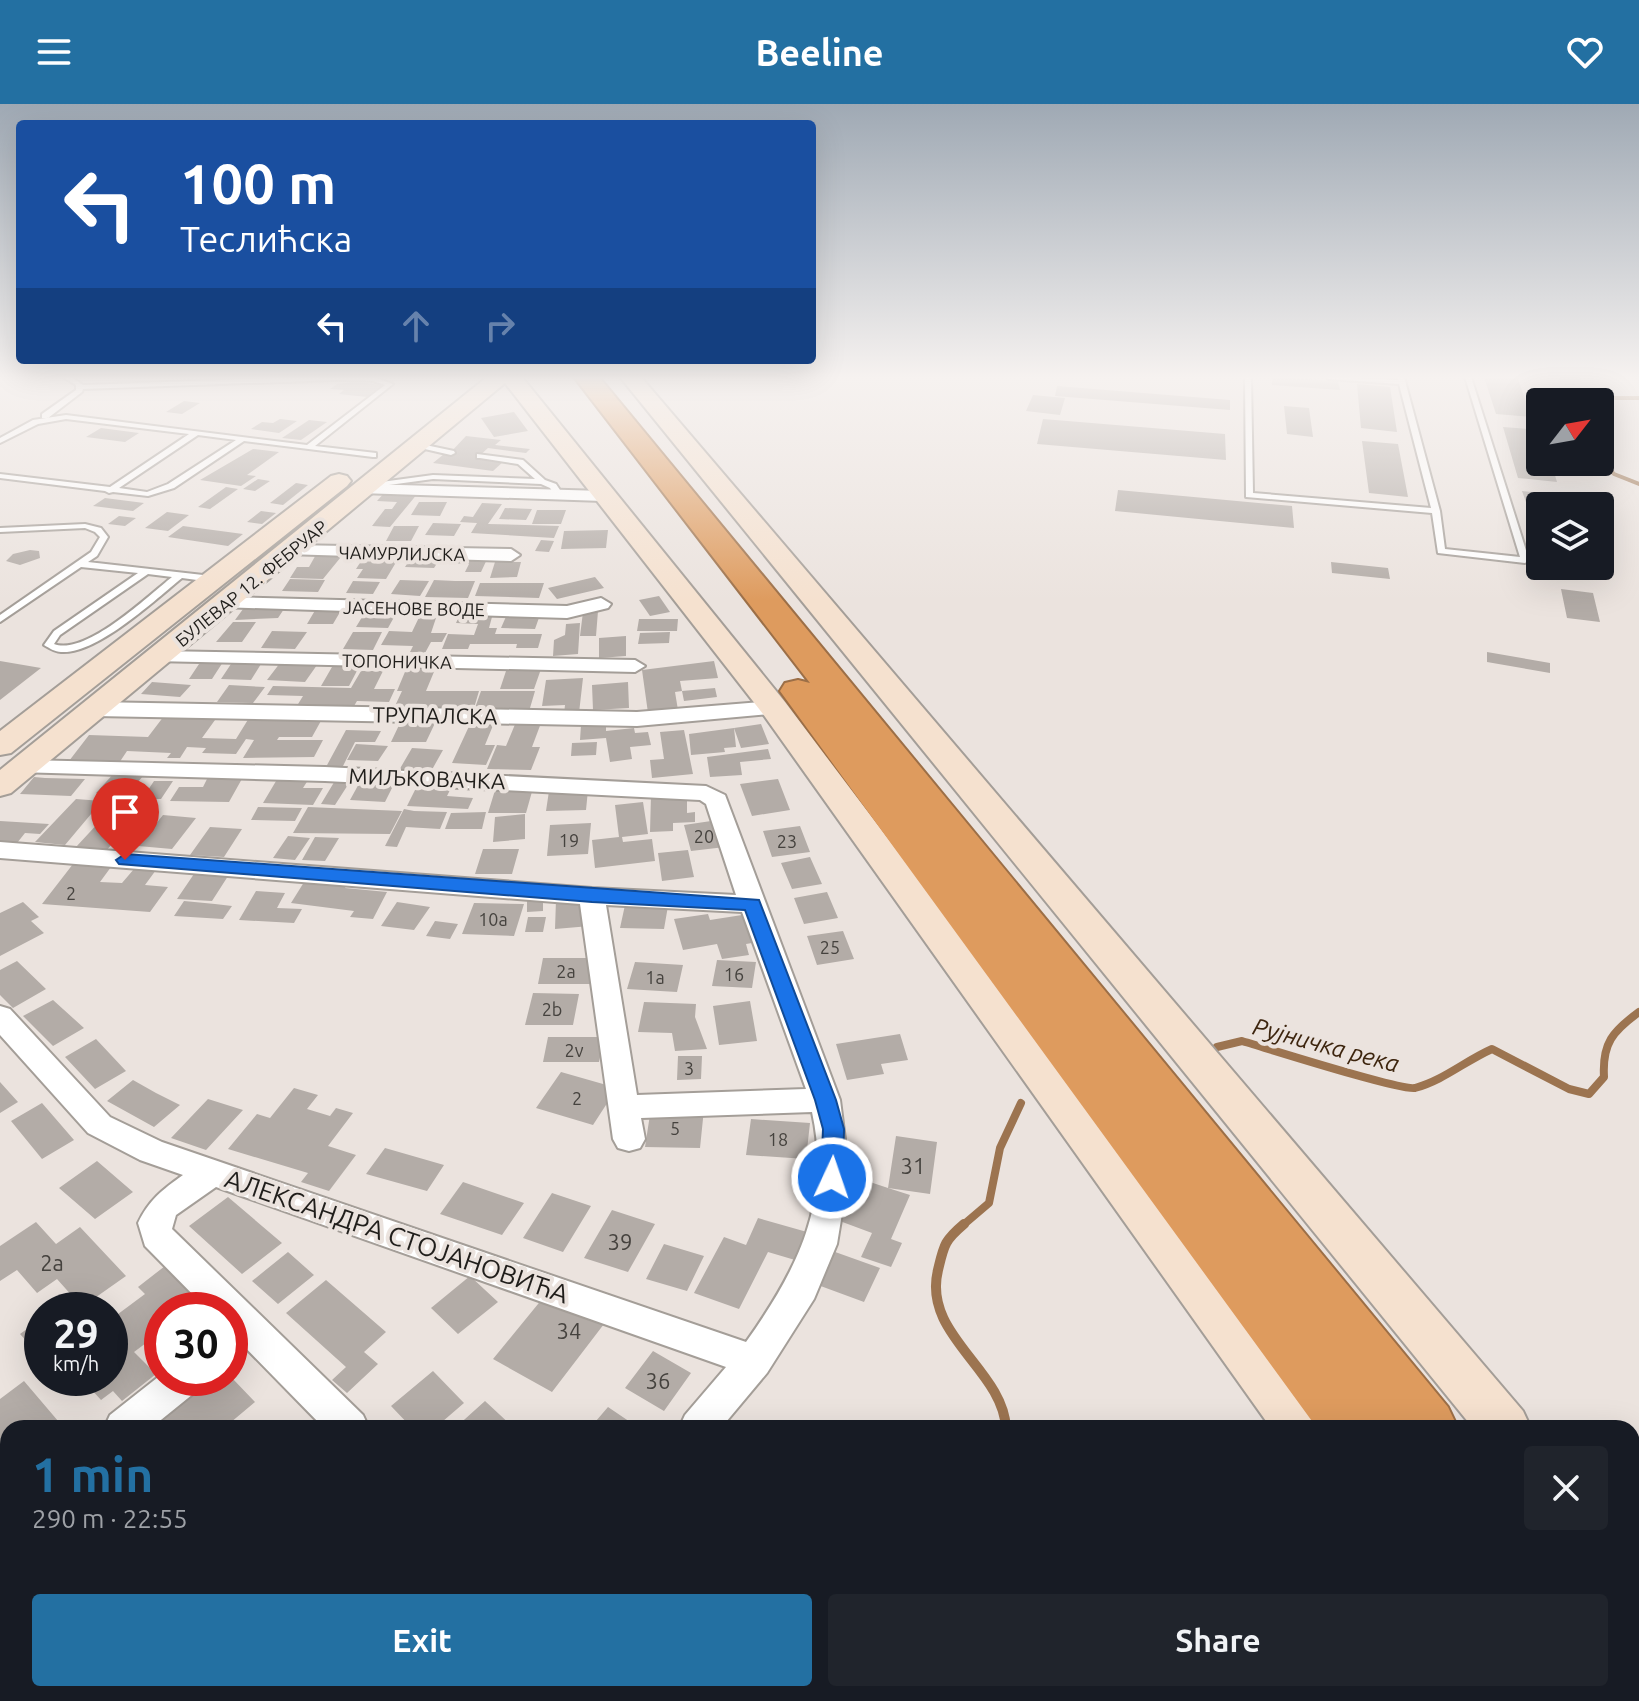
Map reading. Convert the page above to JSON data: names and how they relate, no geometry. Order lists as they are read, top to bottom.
{
  "streets": {
    "main road": ["БУЛЕВАР 12. ФЕБРУАР"],
    "street": [
      "ЧАМУРЛИЈСКА",
      "ЈАСЕНОВЕ ВОДЕ",
      "ТОПОНИЧКА",
      "ТРУПАЛСКА",
      "МИЉКОВАЧКА",
      "АЛЕКСАНДРА СТОЈАНОВИЋА"
    ]
  },
  "crossings": [
    ["ЧАМУРЛИЈСКА", "БУЛЕВАР 12. ФЕБРУАР"],
    ["БУЛЕВАР 12. ФЕБРУАР", "ЈАСЕНОВЕ ВОДЕ"],
    ["БУЛЕВАР 12. ФЕБРУАР", "ТОПОНИЧКА"],
    ["БУЛЕВАР 12. ФЕБРУАР", "ТРУПАЛСКА"],
    ["БУЛЕВАР 12. ФЕБРУАР", "МИЉКОВАЧКА"],
    ["МИЉКОВАЧКА", "АЛЕКСАНДРА СТОЈАНОВИЋА"]
  ],
  "water": ["Рујничка река"],
  "house_numbers": [
    "20",
    "19",
    "23",
    "2",
    "10a",
    "25",
    "2a",
    "16",
    "1a",
    "2b",
    "2v",
    "3",
    "2",
    "5",
    "18",
    "31",
    "39",
    "2a",
    "34",
    "36"
  ],
  "north": "top right",
  "page": {
    "header": "Beeline",
    "turn": ["100 m", "Теслићска"],
    "speed": "29 km/h",
    "limit": "30",
    "heading": ["1 min", "290 m · 22:55"],
    "buttons": ["Exit", "Share"]
  }
}
